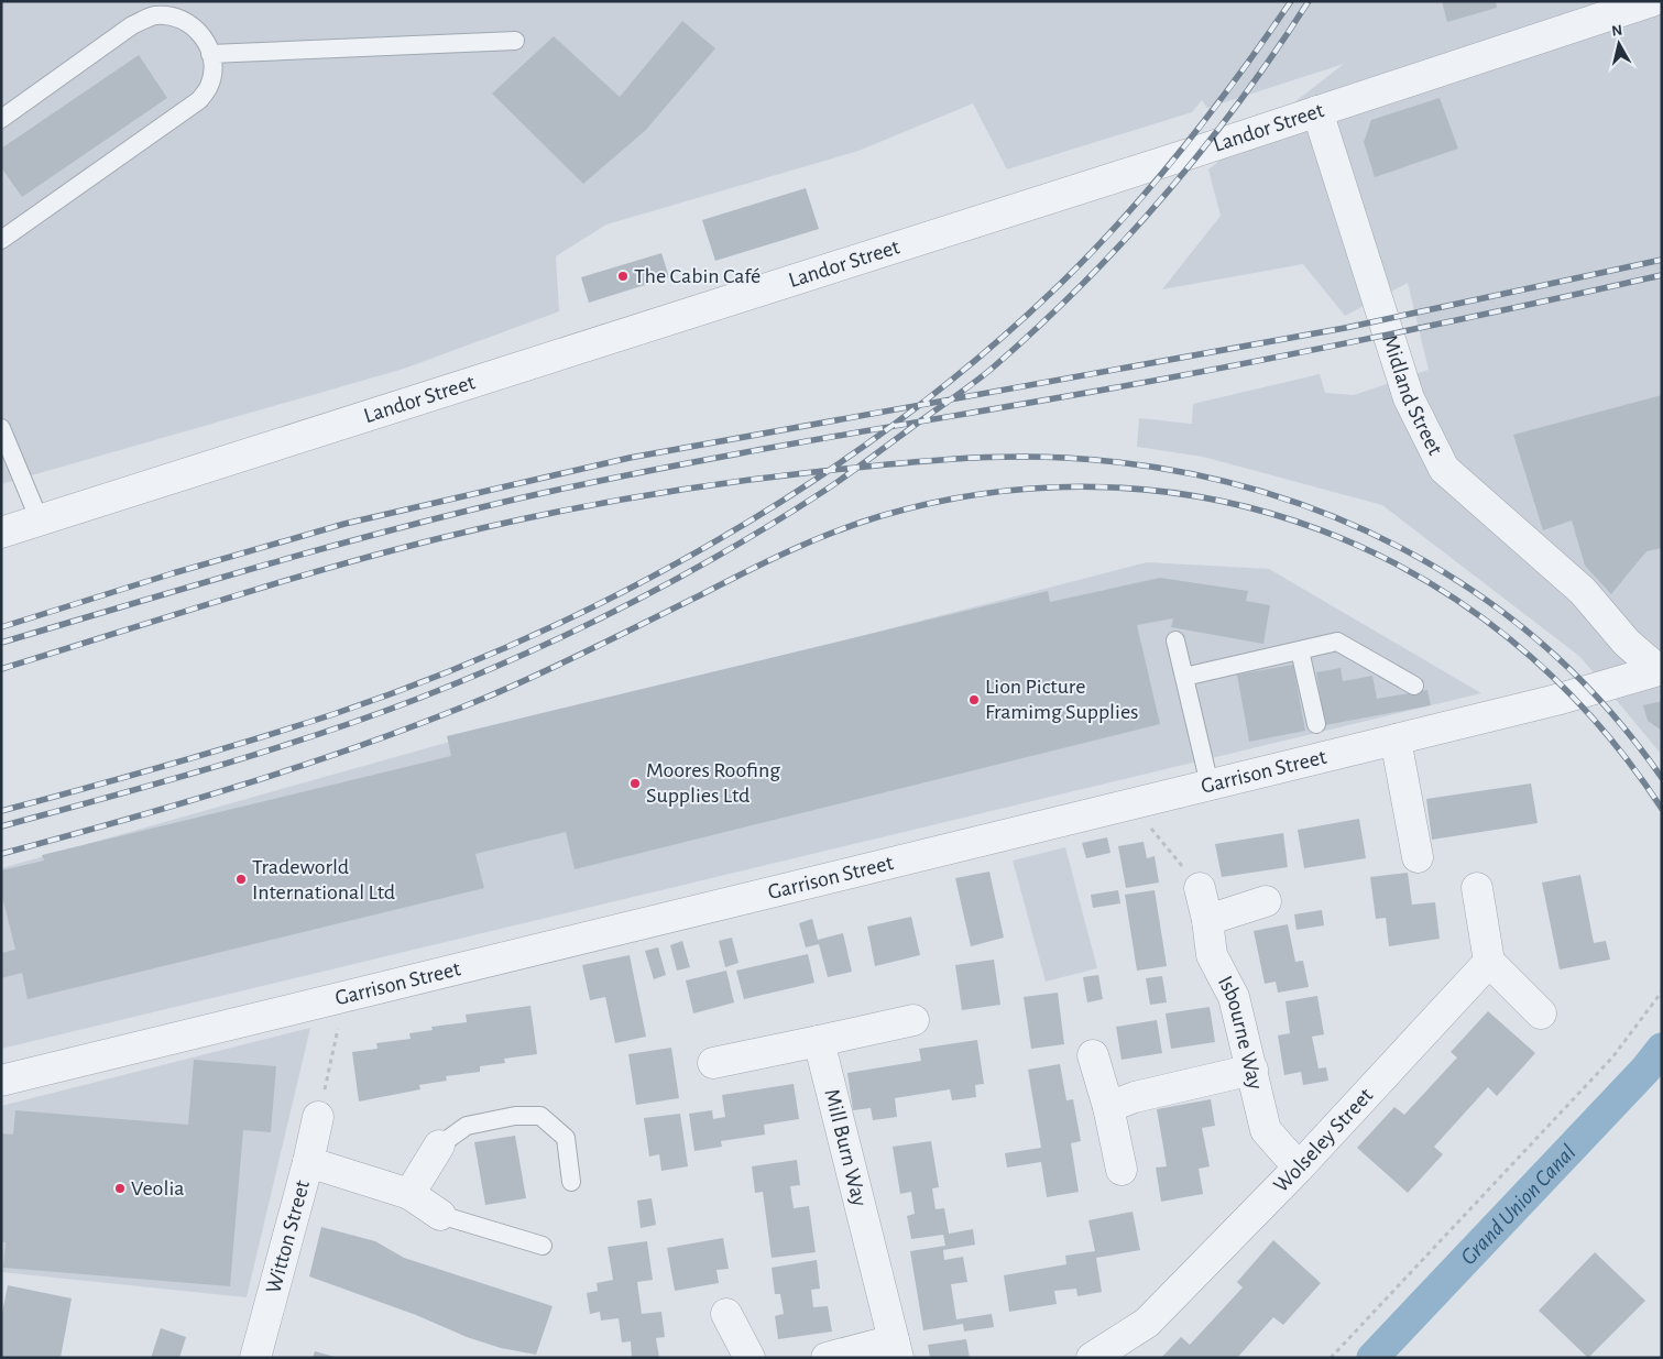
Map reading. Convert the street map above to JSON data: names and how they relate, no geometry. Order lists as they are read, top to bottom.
{
  "streets": {
    "street": [
      "Landor Street",
      "Midland Street",
      "Garrison Street",
      "Isbourne Way",
      "Wolseley Street",
      "Mill Burn Way",
      "Witton Street"
    ]
  },
  "crossings": [
    ["Landor Street", "Midland Street"],
    ["Midland Street", "Garrison Street"],
    ["Isbourne Way", "Wolseley Street"]
  ],
  "water": ["Grand Union Canal"],
  "places": [
    "The Cabin Café",
    "Lion Picture Framimg Supplies",
    "Moores Roofing Supplies Ltd",
    "Tradeworld International Ltd",
    "Veolia"
  ],
  "north": "top"
}
